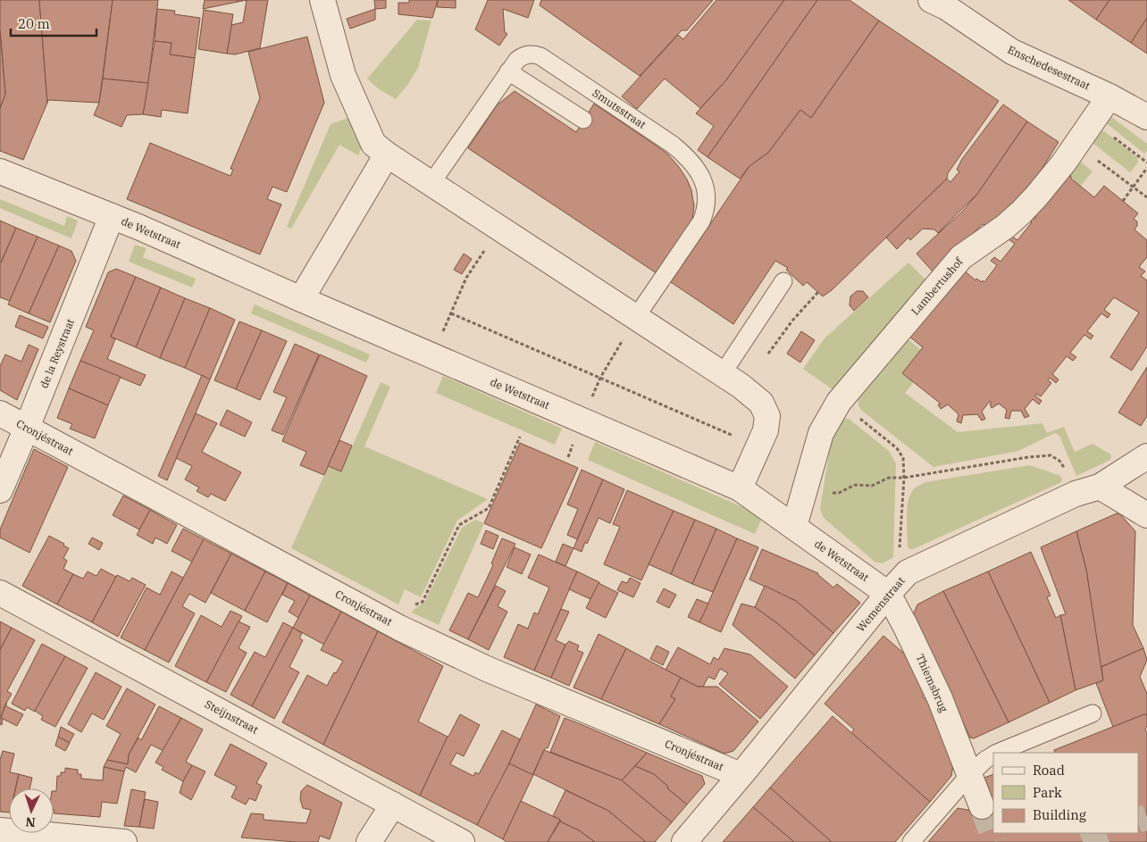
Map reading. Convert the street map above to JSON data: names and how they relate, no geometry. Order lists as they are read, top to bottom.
{
  "streets": {
    "street": [
      "Enschedesestraat",
      "de Wetstraat",
      "Lambertushof",
      "de la Reystraat",
      "Cronjéstraat",
      "Wemenstraat",
      "Thiemsbrug",
      "Steijnstraat"
    ],
    "lane": ["Smutsstraat"]
  },
  "crossings": [
    ["Enschedesestraat", "Lambertushof"],
    ["de Wetstraat", "de la Reystraat"],
    ["de Wetstraat", "Wemenstraat"],
    ["de Wetstraat", "Thiemsbrug"],
    ["de la Reystraat", "Cronjéstraat"],
    ["Cronjéstraat", "Wemenstraat"],
    ["Wemenstraat", "Thiemsbrug"]
  ],
  "legend": ["Road", "Park", "Building"],
  "scale_bar": "20 m",
  "north": "bottom"
}
